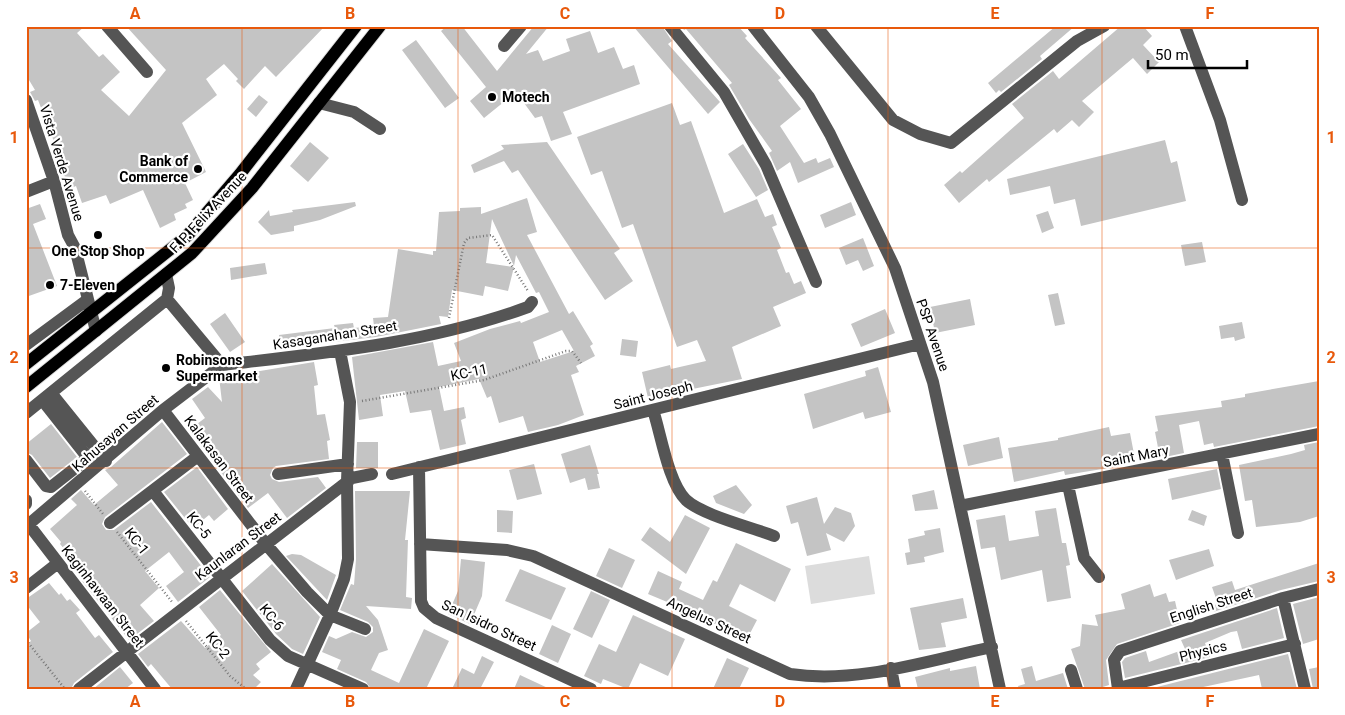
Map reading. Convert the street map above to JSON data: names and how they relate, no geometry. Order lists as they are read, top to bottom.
{
  "streets": {
    "main road": ["F. P. Felix Avenue"],
    "street": [
      "Vista Verde Avenue",
      "Kasaganahan Street",
      "PSP Avenue",
      "Saint Joseph",
      "Kahusayan Street",
      "Saint Mary",
      "Kalakasan Street",
      "KC-5",
      "Kaunlaran Street",
      "Kaginhawaan Street",
      "English Street",
      "KC-6",
      "Angelus Street",
      "San Isidro Street",
      "Physics"
    ],
    "path": ["KC-11", "KC-1", "KC-2"]
  },
  "crossings": [
    ["Vista Verde Avenue", "F. P. Felix Avenue"],
    ["Kasaganahan Street", "Kahusayan Street"],
    ["PSP Avenue", "Saint Joseph"],
    ["PSP Avenue", "Saint Mary"],
    ["PSP Avenue", "Angelus Street"],
    ["Saint Joseph", "San Isidro Street"],
    ["Kahusayan Street", "Kalakasan Street"],
    ["Kahusayan Street", "KC-1"],
    ["Kahusayan Street", "Kaginhawaan Street"],
    ["Kalakasan Street", "Kaunlaran Street"],
    ["KC-5", "Kaunlaran Street"],
    ["KC-5", "KC-6"],
    ["KC-1", "Kaunlaran Street"],
    ["KC-1", "KC-2"],
    ["Kaunlaran Street", "Kaginhawaan Street"],
    ["Kaunlaran Street", "KC-6"],
    ["Kaunlaran Street", "KC-2"],
    ["English Street", "Physics"],
    ["Angelus Street", "San Isidro Street"]
  ],
  "places": [
    "Motech",
    "Bank of Commerce",
    "One Stop Shop",
    "7-Eleven",
    "Robinsons Supermarket"
  ],
  "scale_bar": "50 m",
  "grid": {
    "columns": [
      "A",
      "B",
      "C",
      "D",
      "E",
      "F"
    ],
    "rows": ["1", "2", "3"]
  }
}
